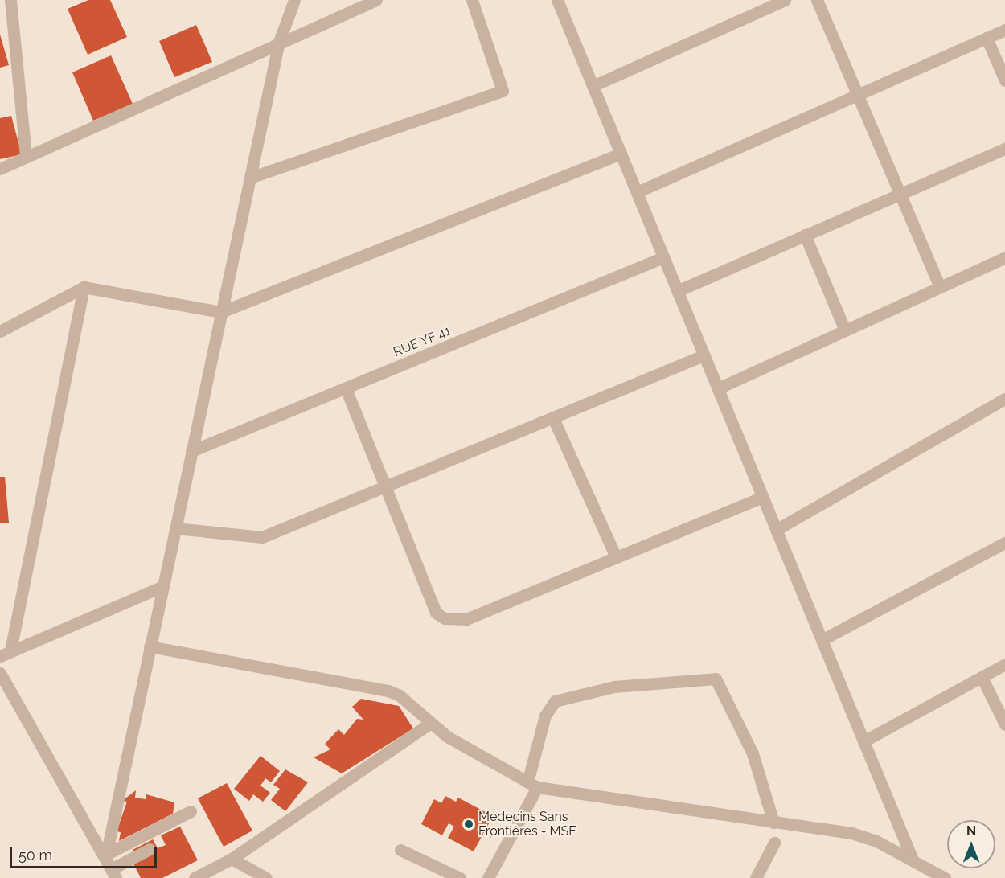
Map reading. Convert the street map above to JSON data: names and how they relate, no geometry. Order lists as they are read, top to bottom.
{
  "streets": {
    "street": ["RUE YF 41"]
  },
  "places": ["Médecins Sans Frontières - MSF"],
  "scale_bar": "50 m",
  "north": "top"
}
